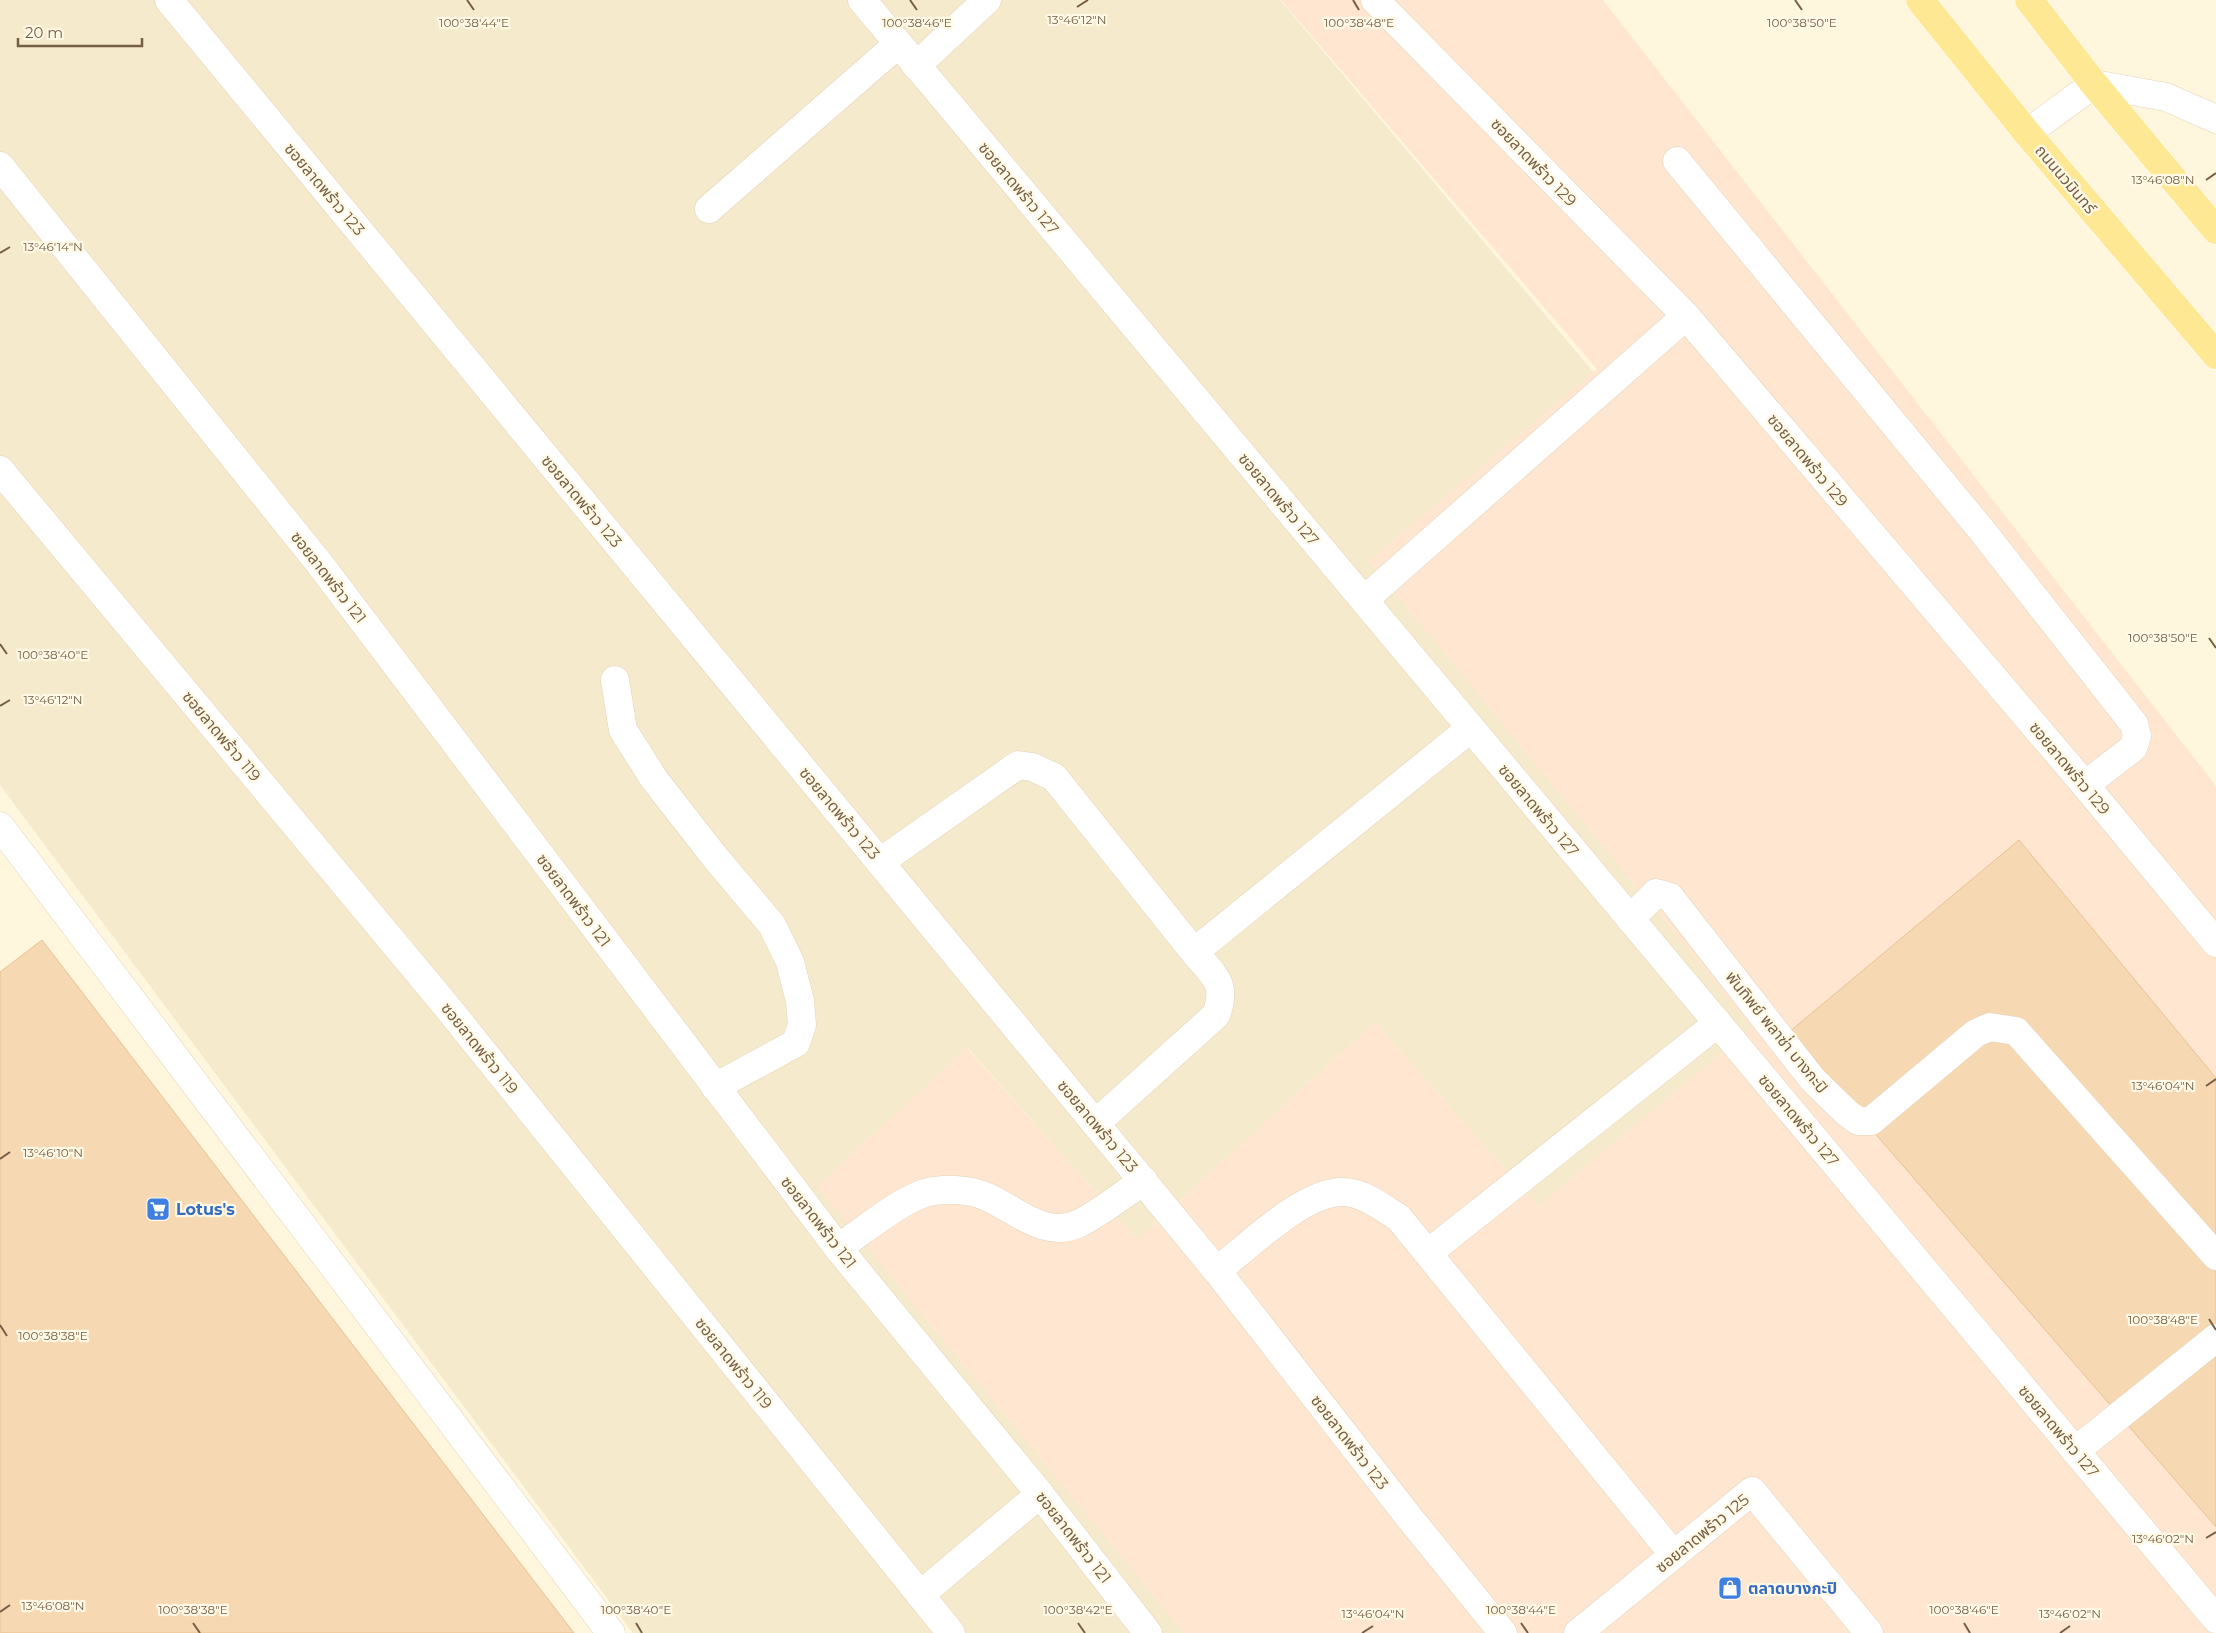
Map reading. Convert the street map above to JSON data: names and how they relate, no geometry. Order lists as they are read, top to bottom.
{
  "streets": {
    "main road": ["ถนนนวมินทร์"],
    "street": [
      "ซอยลาดพร้าว 129",
      "ซอยลาดพร้าว 127",
      "ซอยลาดพร้าว 123",
      "ซอยลาดพร้าว 121",
      "ซอยลาดพร้าว 119",
      "พันทิพย์ พลาซ่่า บางกะปิ",
      "ซอยลาดพร้าว 125"
    ]
  },
  "crossings": [
    ["ซอยลาดพร้าว 127", "พันทิพย์ พลาซ่่า บางกะปิ"]
  ],
  "places": {
    "supermarket": ["Lotus's"],
    "shop": ["ตลาดบางกะปิ"]
  },
  "scale_bar": "20 m",
  "coordinates": [
    "13°46'12\"N",
    "100°38'44\"E",
    "100°38'46\"E",
    "100°38'48\"E",
    "100°38'50\"E",
    "13°46'08\"N",
    "13°46'14\"N",
    "100°38'40\"E",
    "13°46'04\"N",
    "13°46'10\"N",
    "100°38'38\"E",
    "13°46'02\"N",
    "100°38'42\"E"
  ]
}
